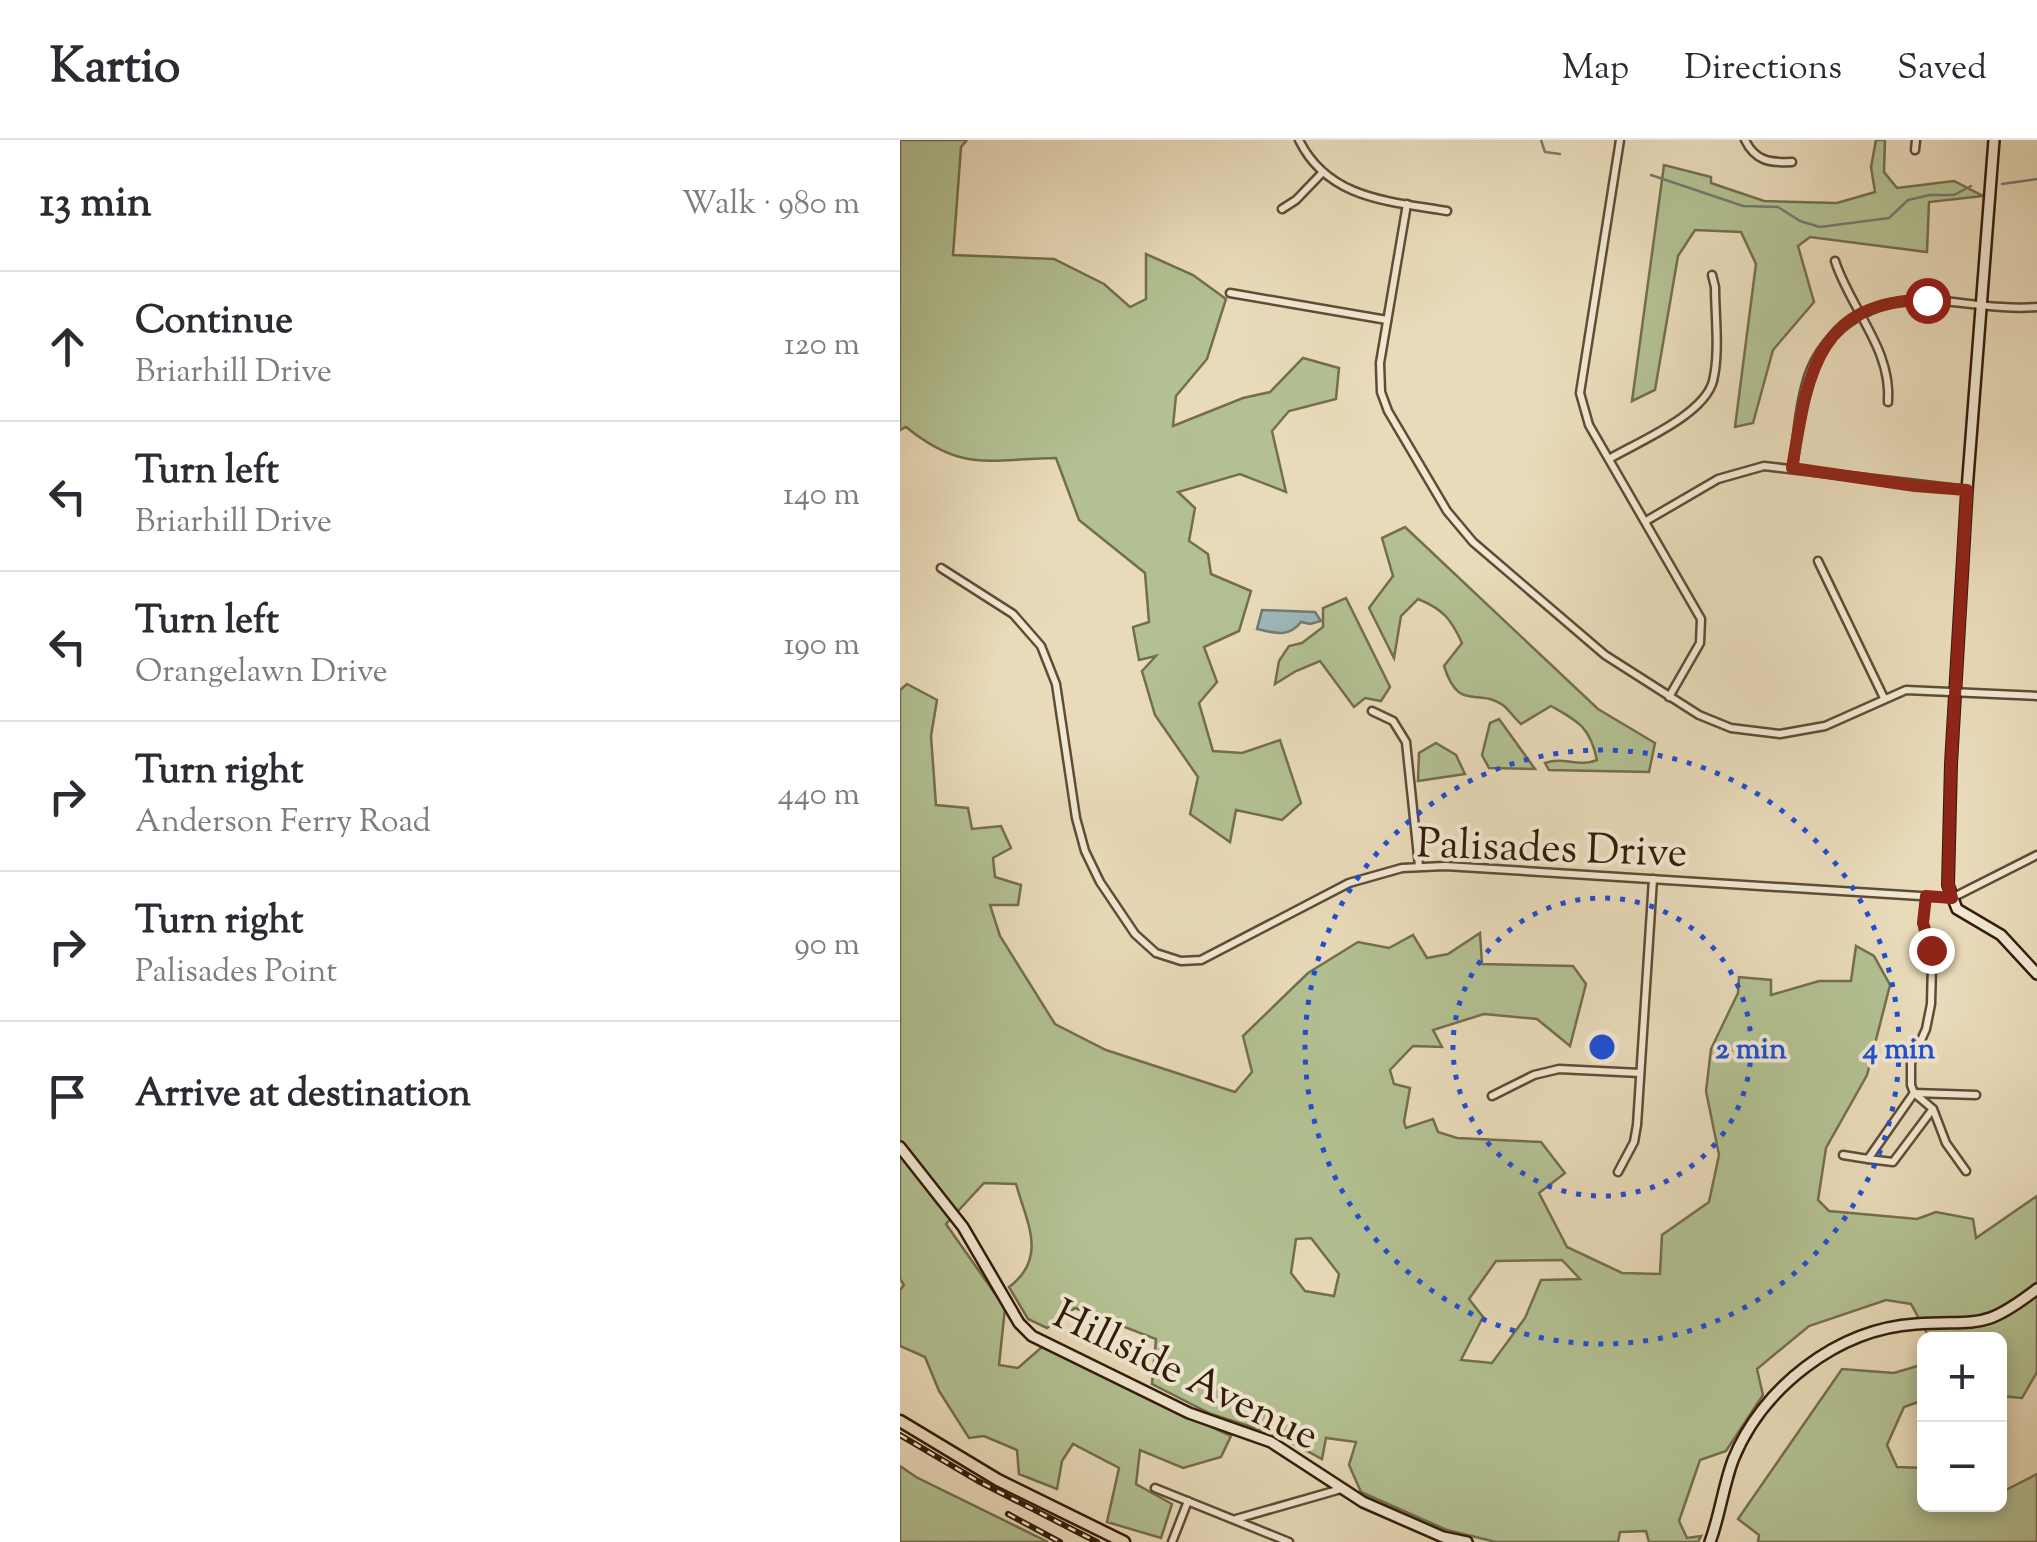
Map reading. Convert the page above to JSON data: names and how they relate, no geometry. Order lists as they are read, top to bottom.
{
  "streets": {
    "street": ["Palisades Drive", "Hillside Avenue"]
  },
  "page": {
    "header": "Kartio",
    "nav": ["Map", "Directions", "Saved"],
    "heading": ["13 min", "Walk · 980 m"],
    "list": [
      ["Continue", "Briarhill Drive", "120 m"],
      ["Turn left", "Briarhill Drive", "140 m"],
      ["Turn left", "Orangelawn Drive", "190 m"],
      ["Turn right", "Anderson Ferry Road", "440 m"],
      ["Turn right", "Palisades Point", "90 m"],
      "Arrive at destination"
    ],
    "map_buttons": ["+", "−"]
  },
  "rings": ["2 min", "4 min"]
}
